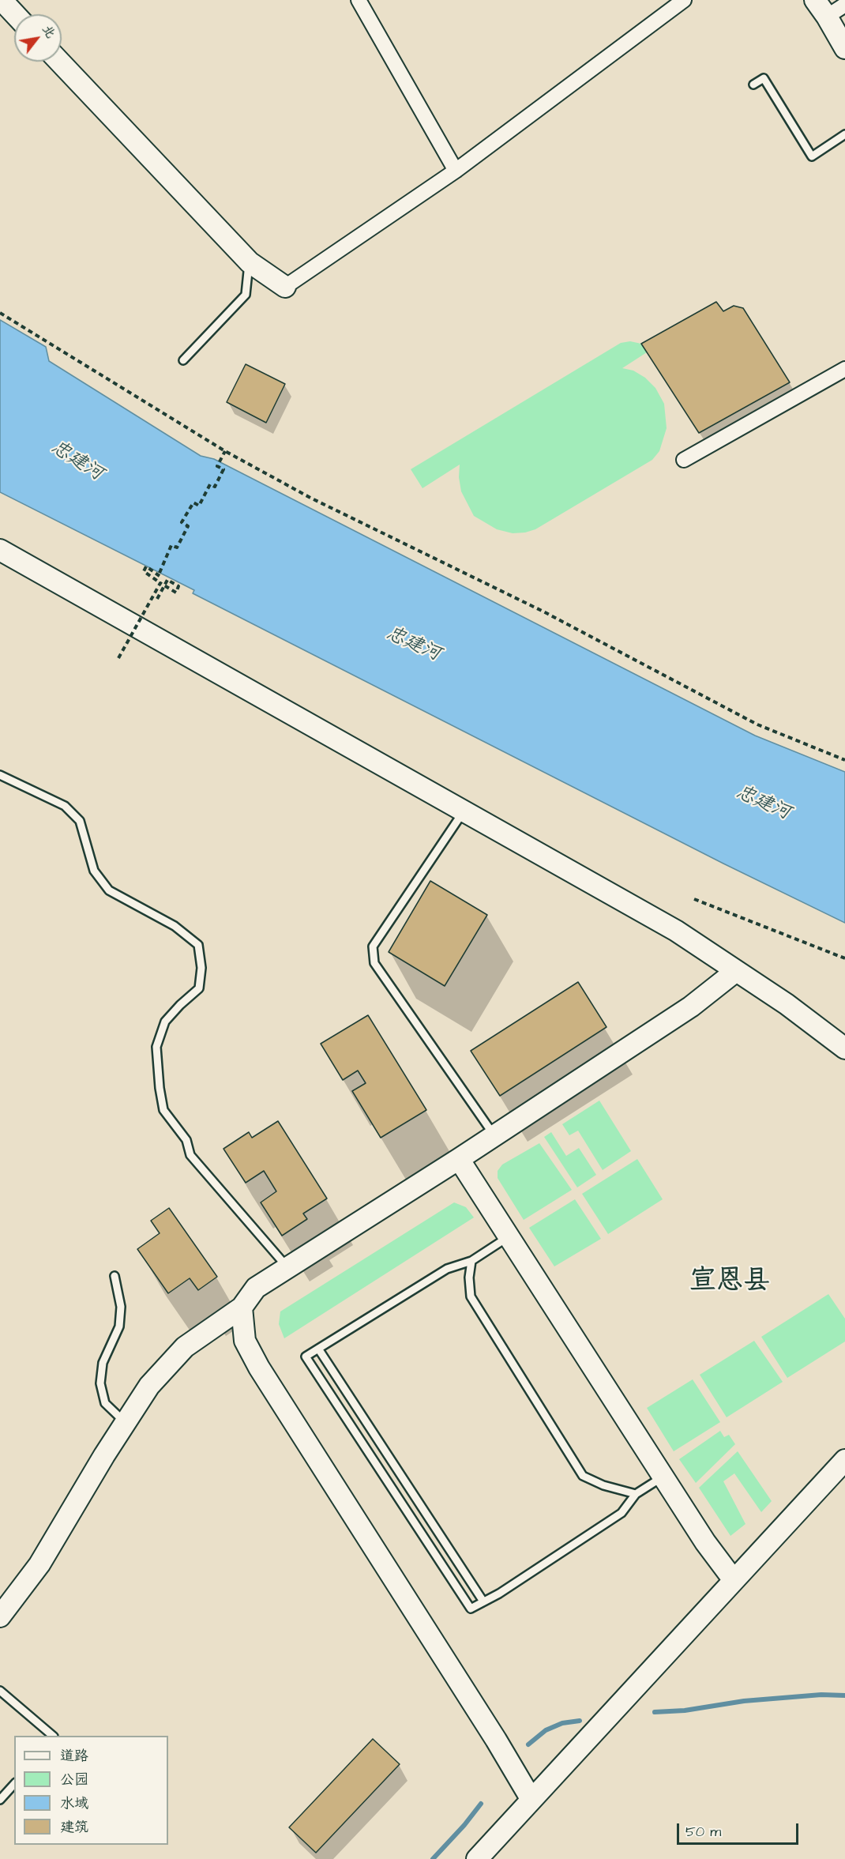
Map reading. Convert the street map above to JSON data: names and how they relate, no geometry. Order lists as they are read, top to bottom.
{
  "districts": ["宣恩县"],
  "water": ["忠建河"],
  "legend": [
    "道路",
    "公园",
    "水域",
    "建筑"
  ],
  "scale_bar": "50 m",
  "north": "top right"
}
